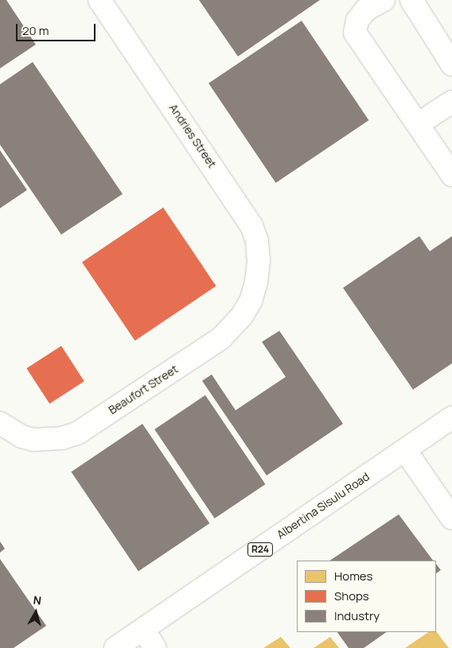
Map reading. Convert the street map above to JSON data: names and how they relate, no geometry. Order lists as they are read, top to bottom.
{
  "streets": {
    "street": [
      "Andries Street",
      "Beaufort Street",
      "Albertina Sisulu Road",
      "R24"
    ]
  },
  "crossings": [
    ["Andries Street", "Beaufort Street"]
  ],
  "legend": ["Homes", "Shops", "Industry"],
  "scale_bar": "20 m",
  "north": "top"
}
